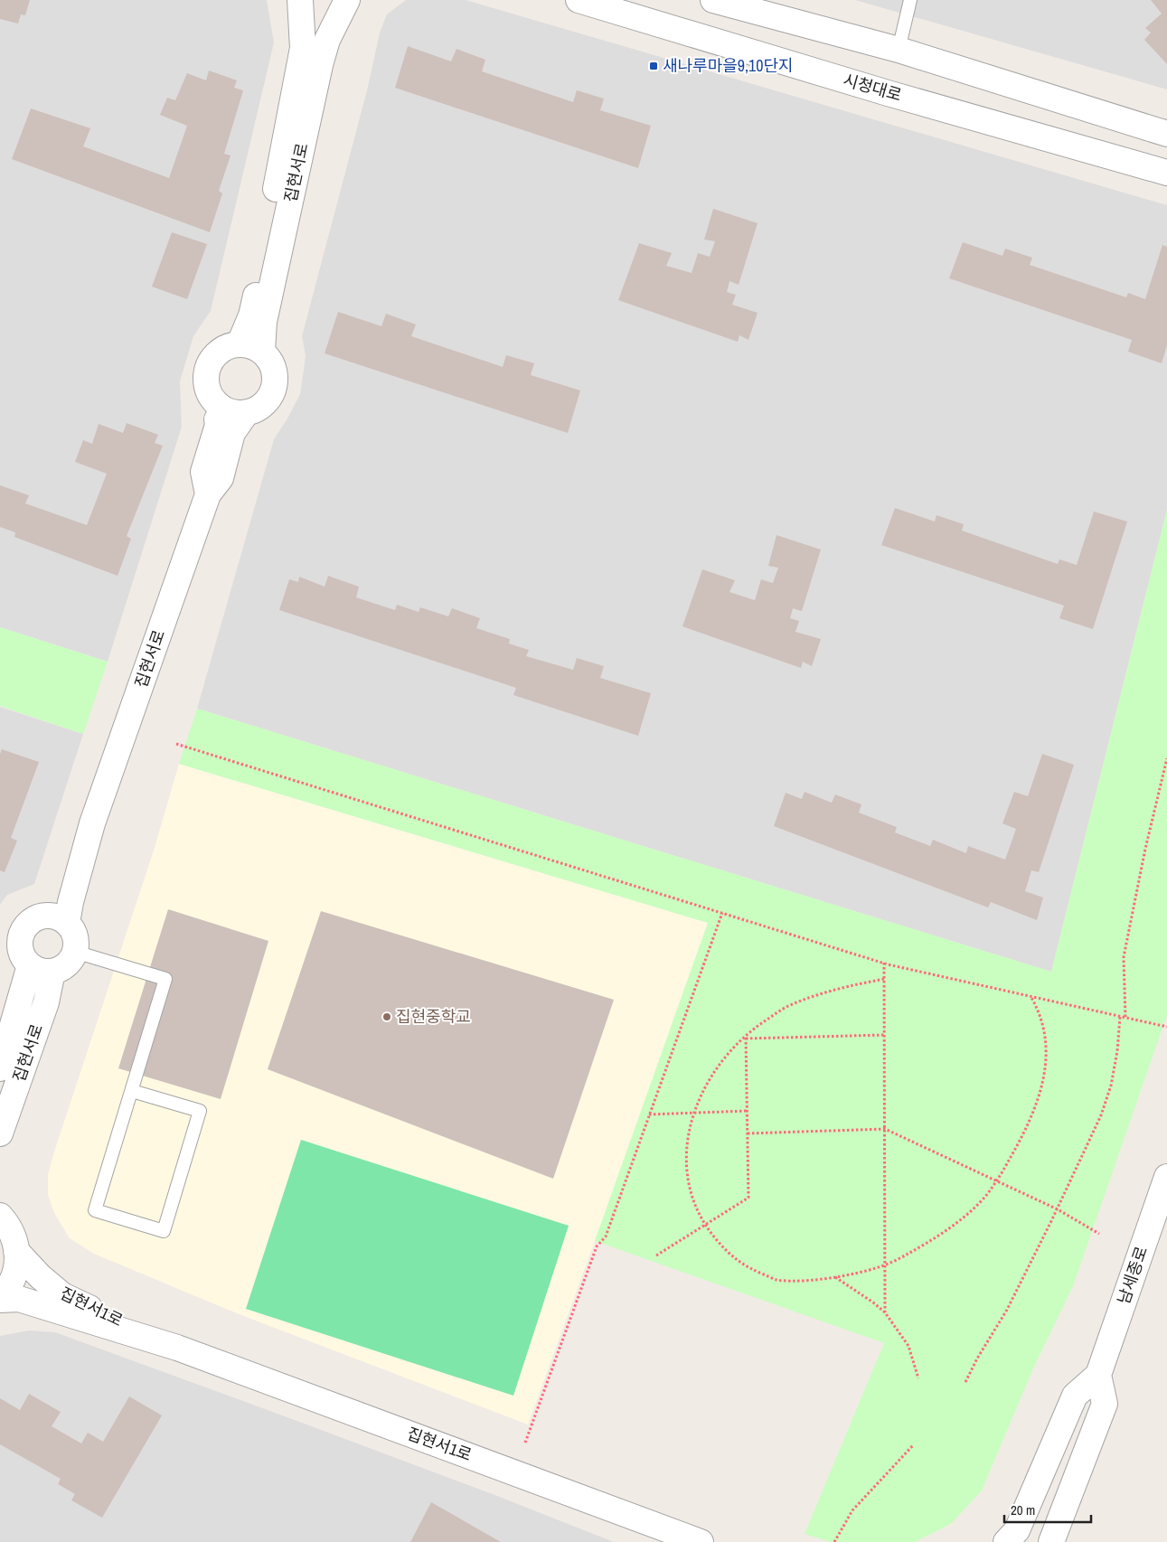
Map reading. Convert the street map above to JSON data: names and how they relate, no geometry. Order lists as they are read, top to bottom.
{
  "streets": {
    "street": [
      "시청대로",
      "집현서로",
      "남세종로",
      "집현서1로"
    ]
  },
  "places": {
    "transit": ["새나루마을9,10단지"],
    "other": ["집현중학교"]
  },
  "scale_bar": "20 m"
}
